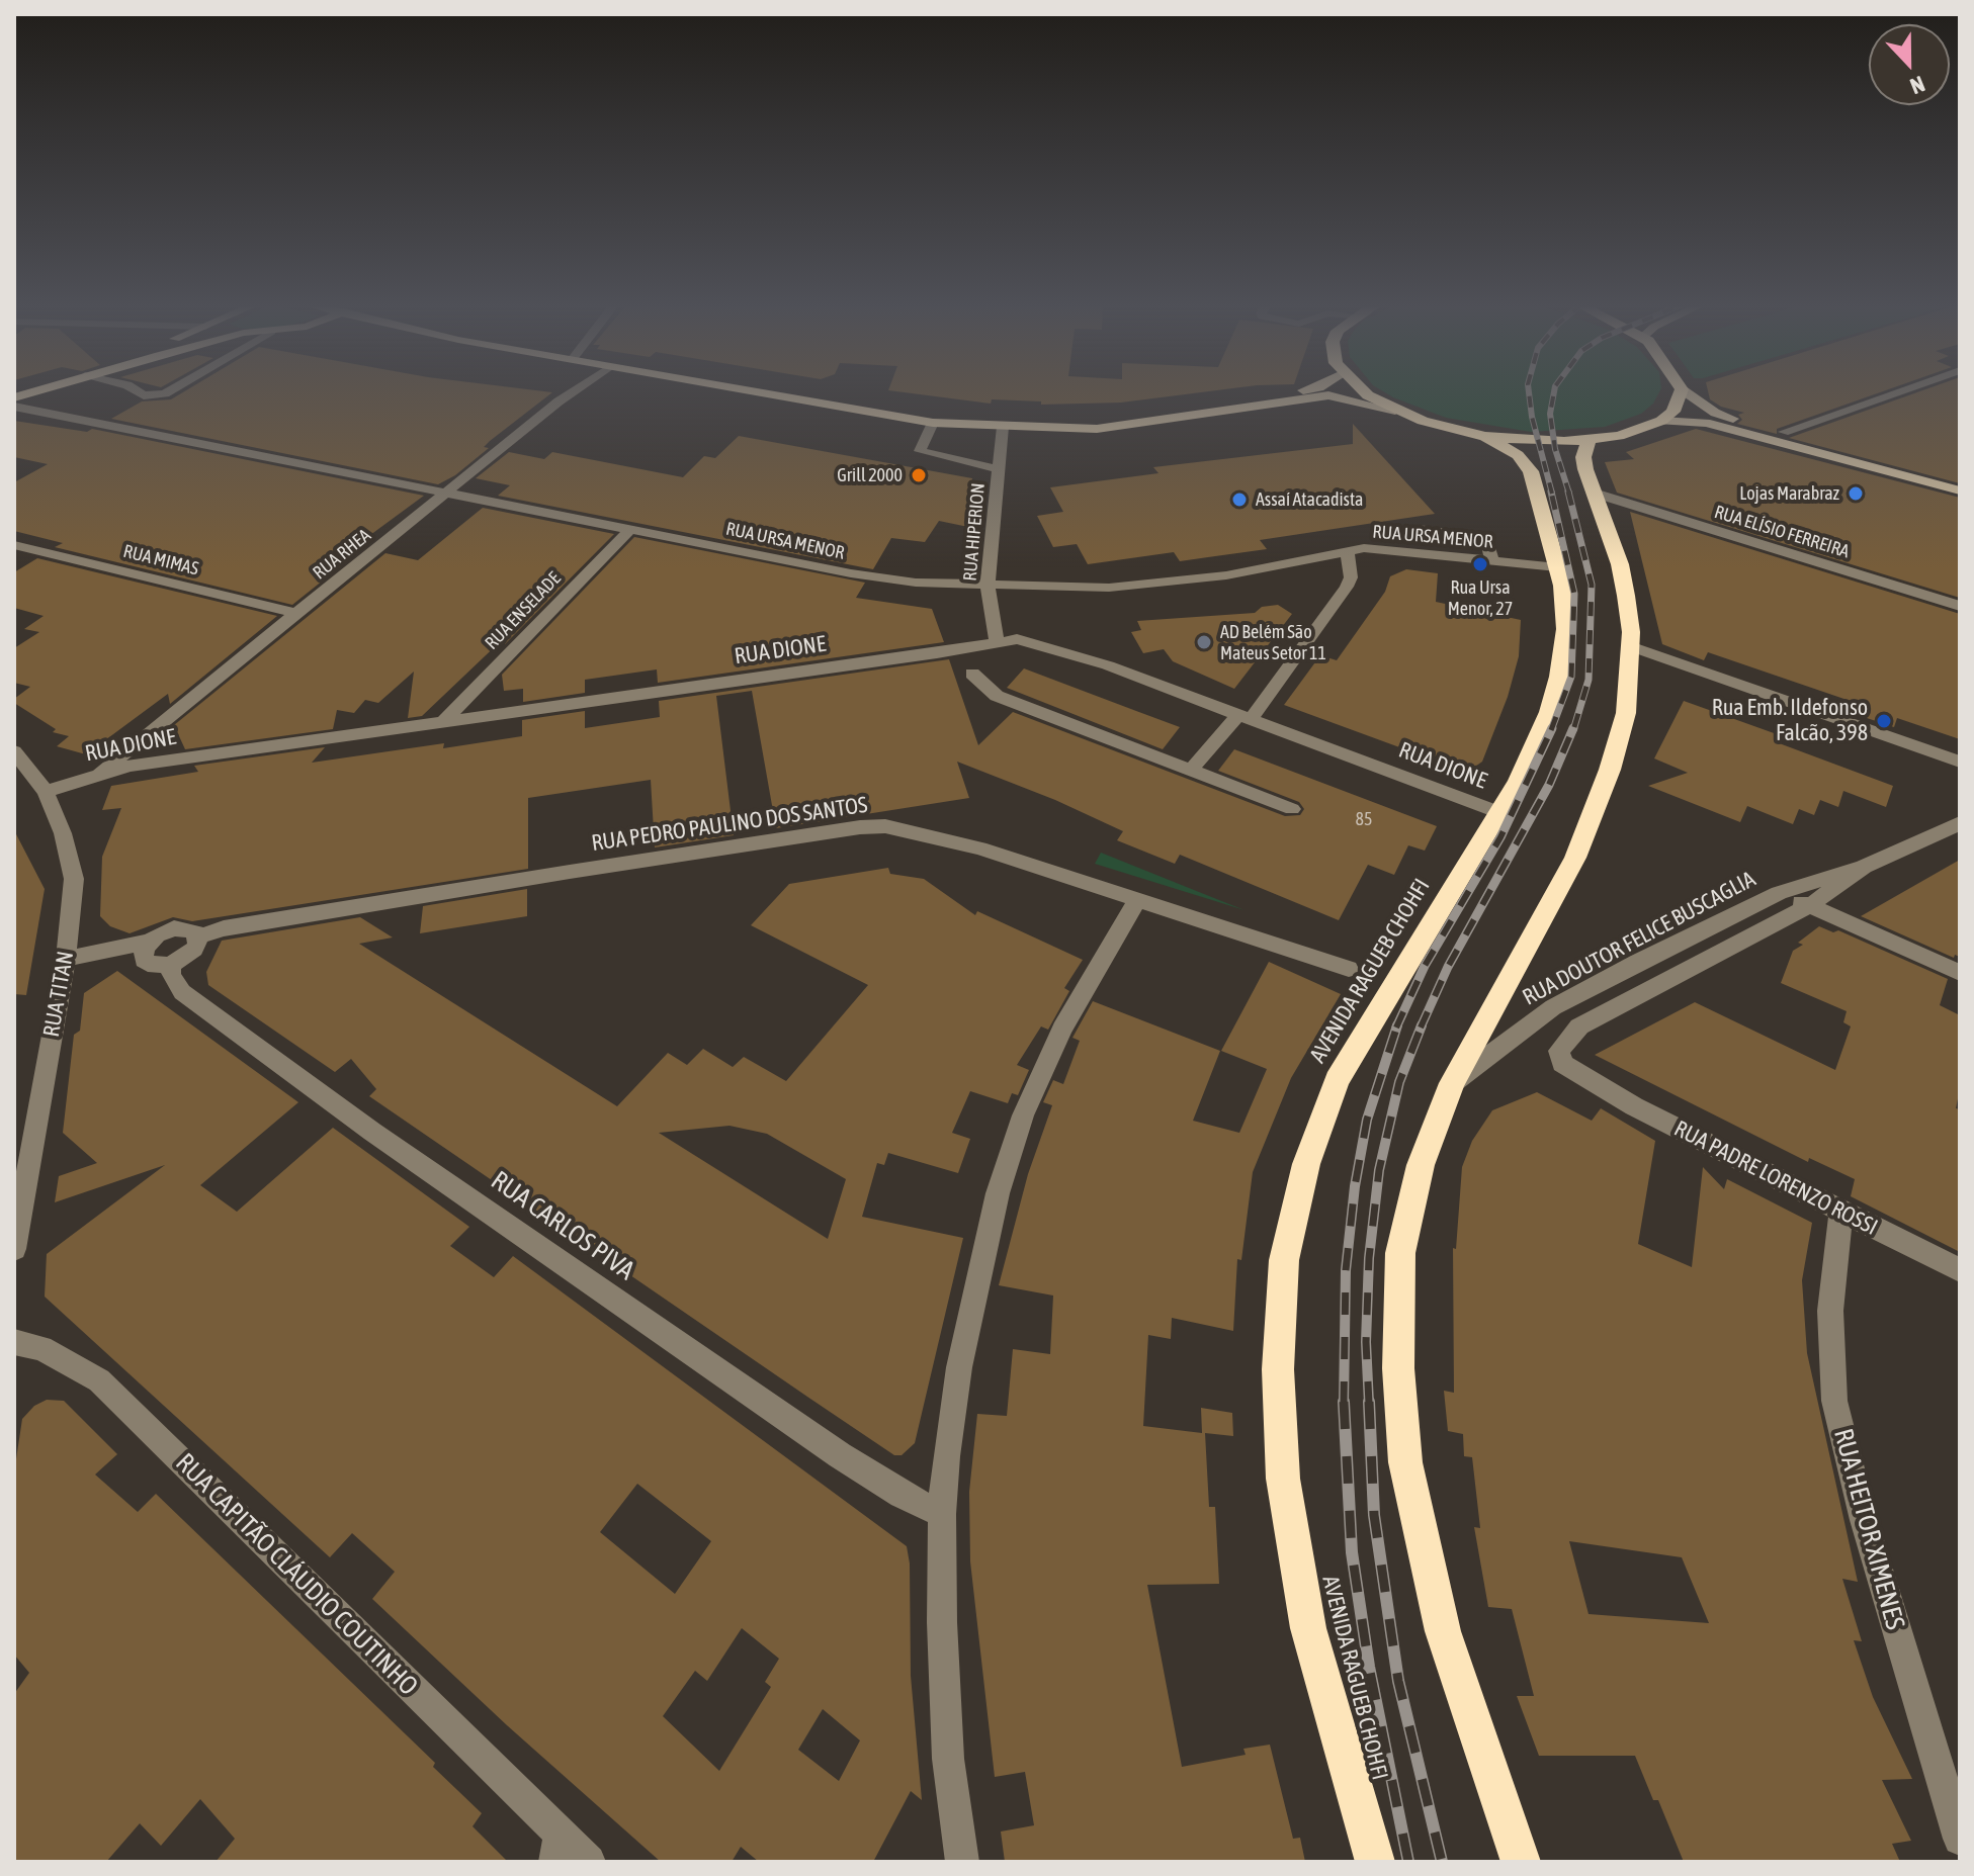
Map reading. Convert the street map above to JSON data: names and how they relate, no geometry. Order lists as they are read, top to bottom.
{
  "streets": {
    "highway": ["AVENIDA RAGUEB CHOHFI"],
    "street": [
      "RUA HIPERION",
      "RUA ELÍSIO FERREIRA",
      "RUA URSA MENOR",
      "RUA RHEA",
      "RUA MIMAS",
      "RUA ENSELADE",
      "RUA DIONE",
      "RUA PEDRO PAULINO DOS SANTOS",
      "RUA DOUTOR FELICE BUSCAGLIA",
      "RUA TITAN",
      "RUA PADRE LORENZO ROSSI",
      "RUA CARLOS PIVA",
      "RUA HEITOR XIMENES",
      "RUA CAPITÃO CLÁUDIO COUTINHO"
    ]
  },
  "crossings": [
    ["RUA HIPERION", "RUA URSA MENOR"],
    ["RUA HIPERION", "RUA DIONE"],
    ["RUA URSA MENOR", "RUA RHEA"],
    ["RUA URSA MENOR", "RUA ENSELADE"],
    ["RUA URSA MENOR", "AVENIDA RAGUEB CHOHFI"],
    ["RUA RHEA", "RUA MIMAS"],
    ["RUA RHEA", "RUA DIONE"],
    ["RUA ENSELADE", "RUA DIONE"],
    ["RUA DIONE", "AVENIDA RAGUEB CHOHFI"],
    ["RUA DIONE", "RUA TITAN"],
    ["RUA PEDRO PAULINO DOS SANTOS", "RUA TITAN"],
    ["RUA DOUTOR FELICE BUSCAGLIA", "RUA PADRE LORENZO ROSSI"],
    ["RUA PADRE LORENZO ROSSI", "RUA HEITOR XIMENES"]
  ],
  "places": [
    "Grill 2000",
    "Lojas Marabraz",
    "Assaí Atacadista",
    "Rua Ursa Menor, 27",
    "AD Belém São Mateus Setor 11",
    "Rua Emb. Ildefonso Falcão, 398"
  ],
  "house_numbers": ["85"],
  "north": "bottom"
}
